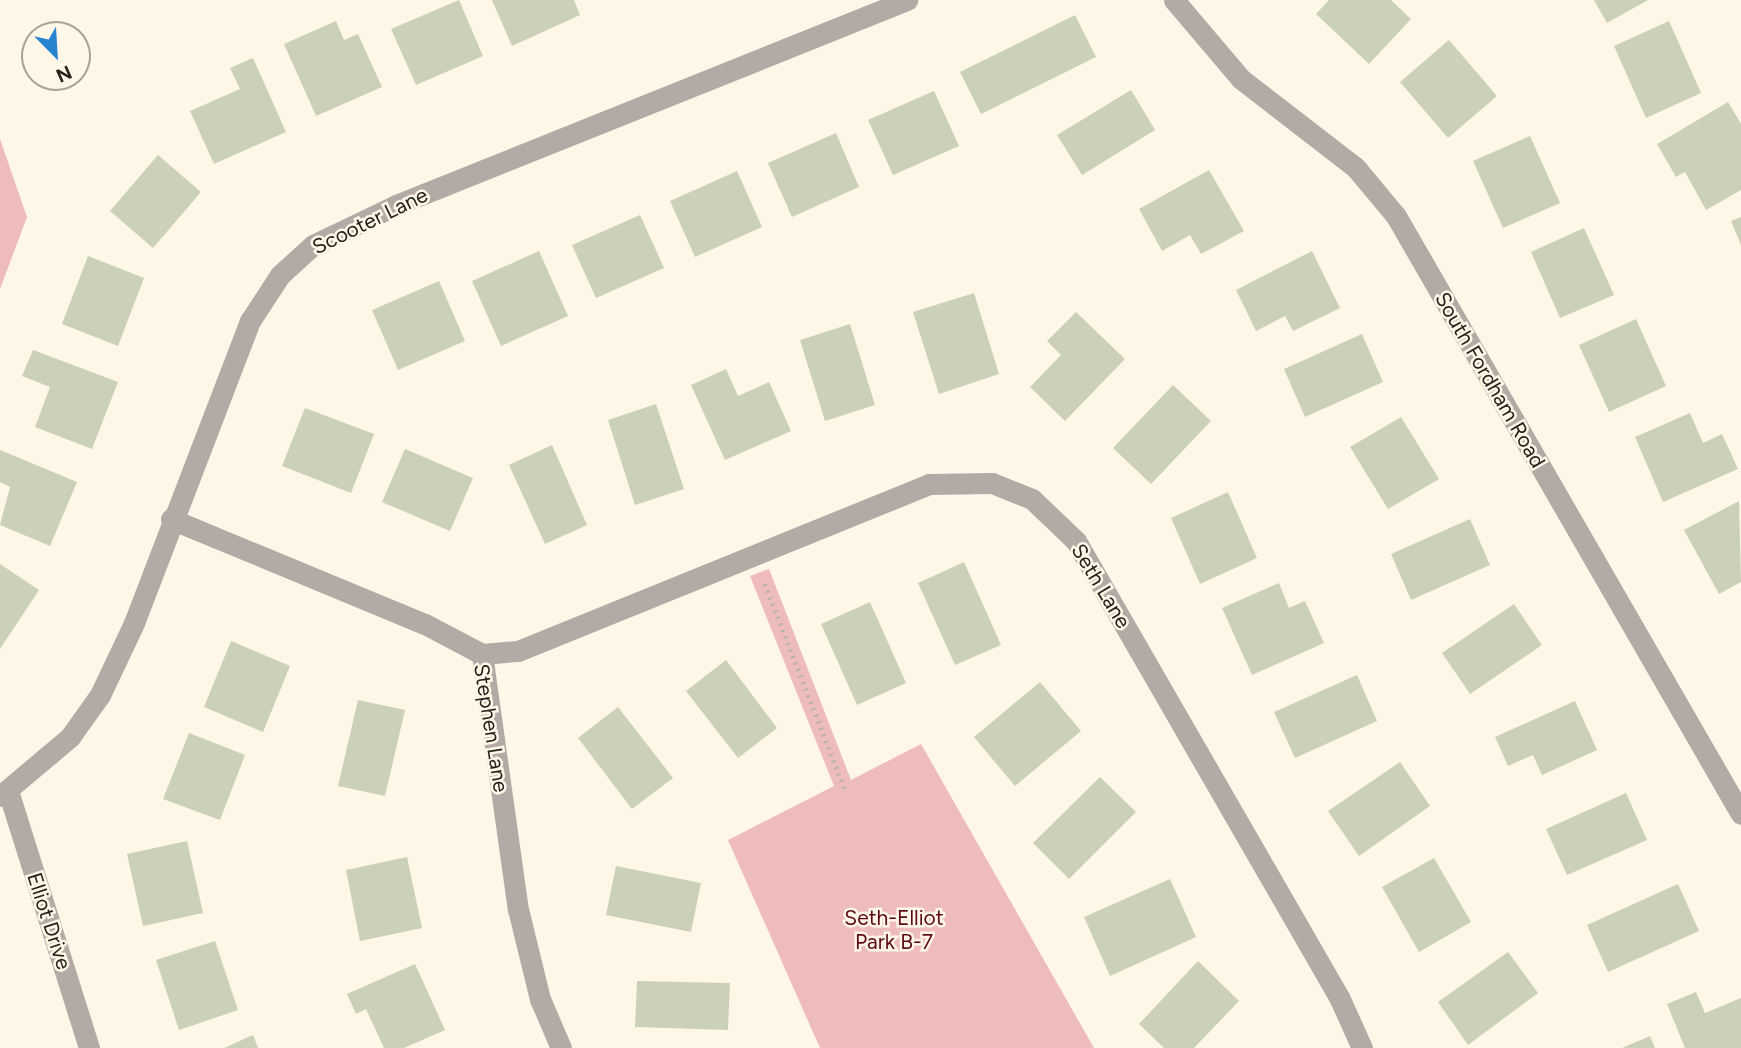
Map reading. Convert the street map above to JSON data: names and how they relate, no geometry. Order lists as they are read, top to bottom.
{
  "streets": {
    "street": [
      "Scooter Lane",
      "South Fordham Road",
      "Seth Lane",
      "Stephen Lane",
      "Elliot Drive"
    ]
  },
  "crossings": [
    ["Scooter Lane", "Stephen Lane"],
    ["Scooter Lane", "Elliot Drive"],
    ["Seth Lane", "Stephen Lane"]
  ],
  "parks": ["Seth-Elliot Park B-7"],
  "north": "bottom right"
}
